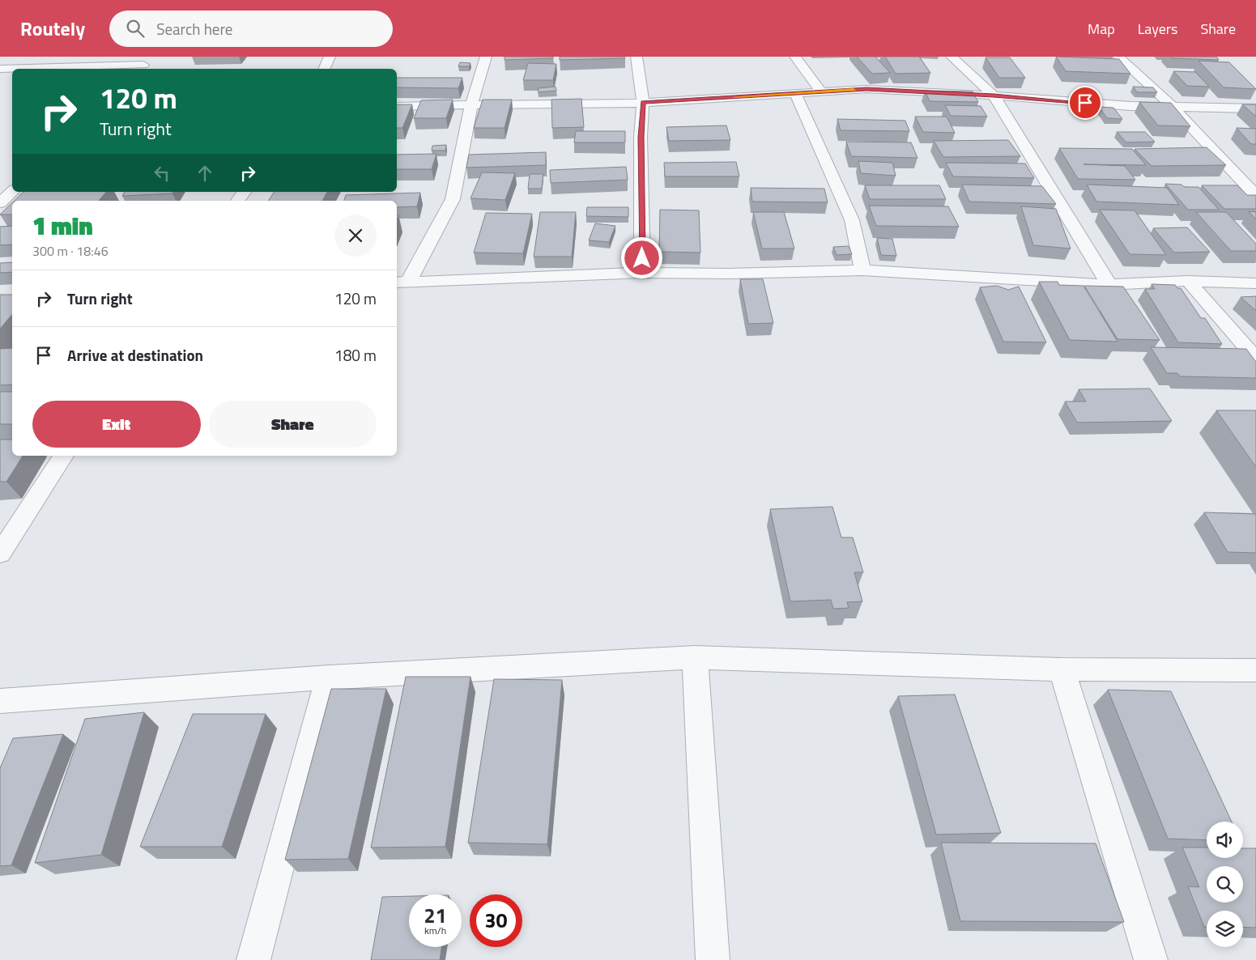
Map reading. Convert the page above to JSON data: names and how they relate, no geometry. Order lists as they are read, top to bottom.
{
  "page": {
    "header": "Routely",
    "search": "Search here",
    "nav": ["Map", "Layers", "Share"],
    "turn": ["120 m", "Turn right"],
    "heading": ["1 min", "300 m · 18:46"],
    "list": [
      {
        "name": "Turn right",
        "value": "120 m"
      },
      {
        "name": "Arrive at destination",
        "value": "180 m"
      }
    ],
    "buttons": ["Exit", "Share"],
    "speed": "21 km/h",
    "limit": "30"
  }
}
